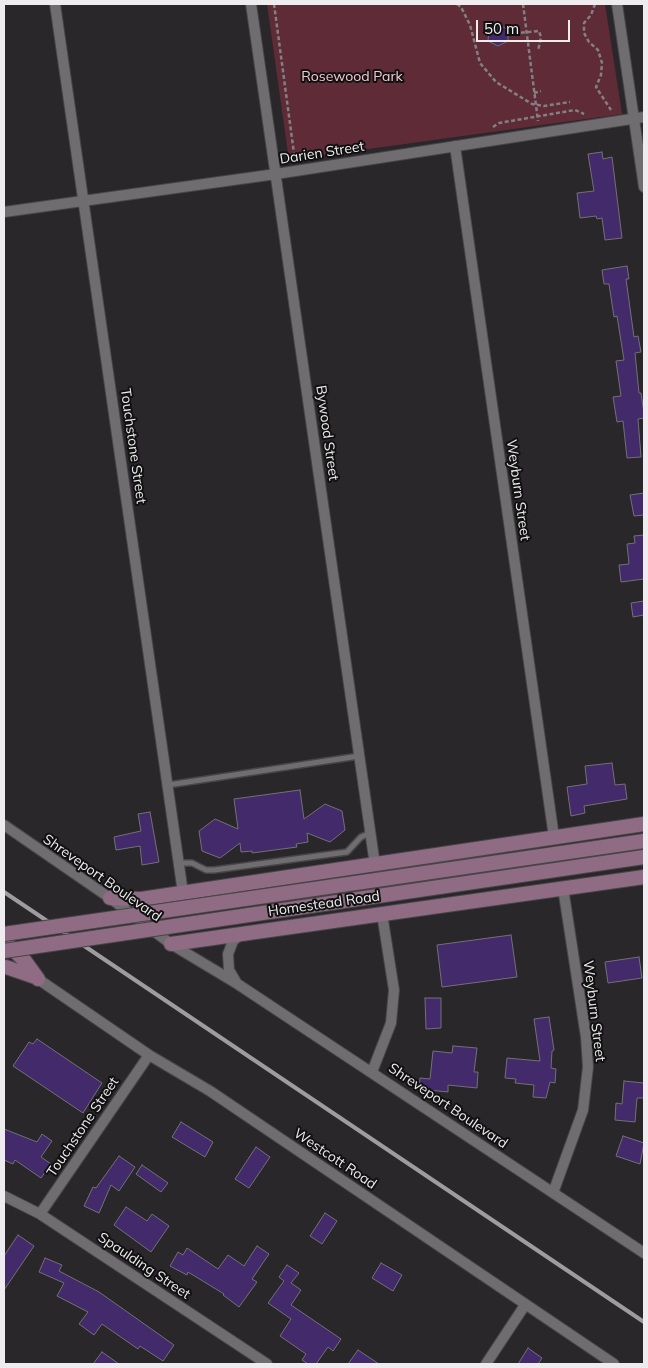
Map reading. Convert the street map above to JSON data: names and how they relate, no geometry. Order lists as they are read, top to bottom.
{
  "streets": {
    "main road": ["Homestead Road"],
    "street": [
      "Darien Street",
      "Bywood Street",
      "Touchstone Street",
      "Weyburn Street",
      "Shreveport Boulevard",
      "Westcott Road",
      "Spaulding Street"
    ]
  },
  "crossings": [
    ["Darien Street", "Bywood Street"],
    ["Darien Street", "Touchstone Street"],
    ["Darien Street", "Weyburn Street"],
    ["Touchstone Street", "Westcott Road"],
    ["Touchstone Street", "Spaulding Street"],
    ["Weyburn Street", "Shreveport Boulevard"]
  ],
  "parks": ["Rosewood Park"],
  "scale_bar": "50 m"
}
